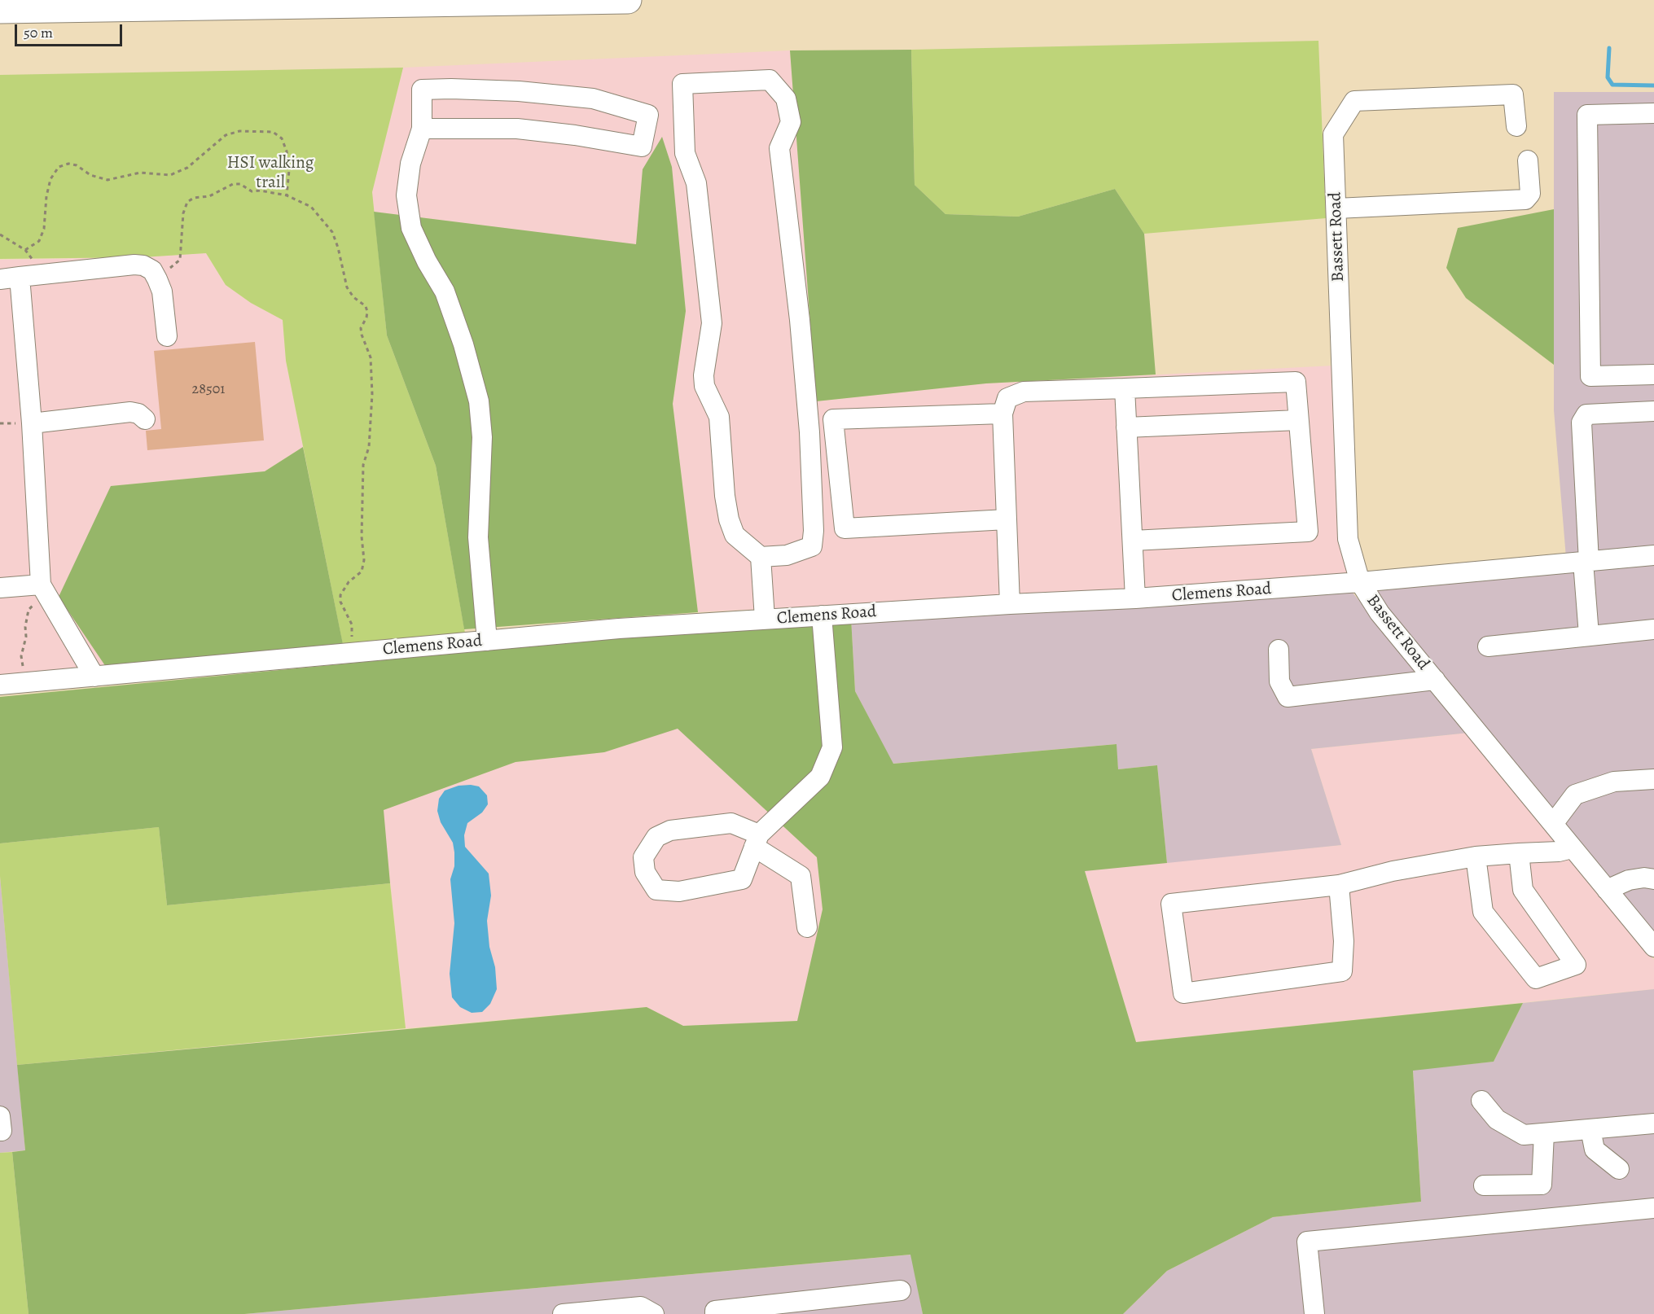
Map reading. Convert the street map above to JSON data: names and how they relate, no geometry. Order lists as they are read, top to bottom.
{
  "streets": {
    "street": ["Bassett Road", "Clemens Road"]
  },
  "crossings": [
    ["Bassett Road", "Clemens Road"]
  ],
  "parks": ["HSI walking trail"],
  "house_numbers": ["28501"],
  "scale_bar": "50 m"
}
